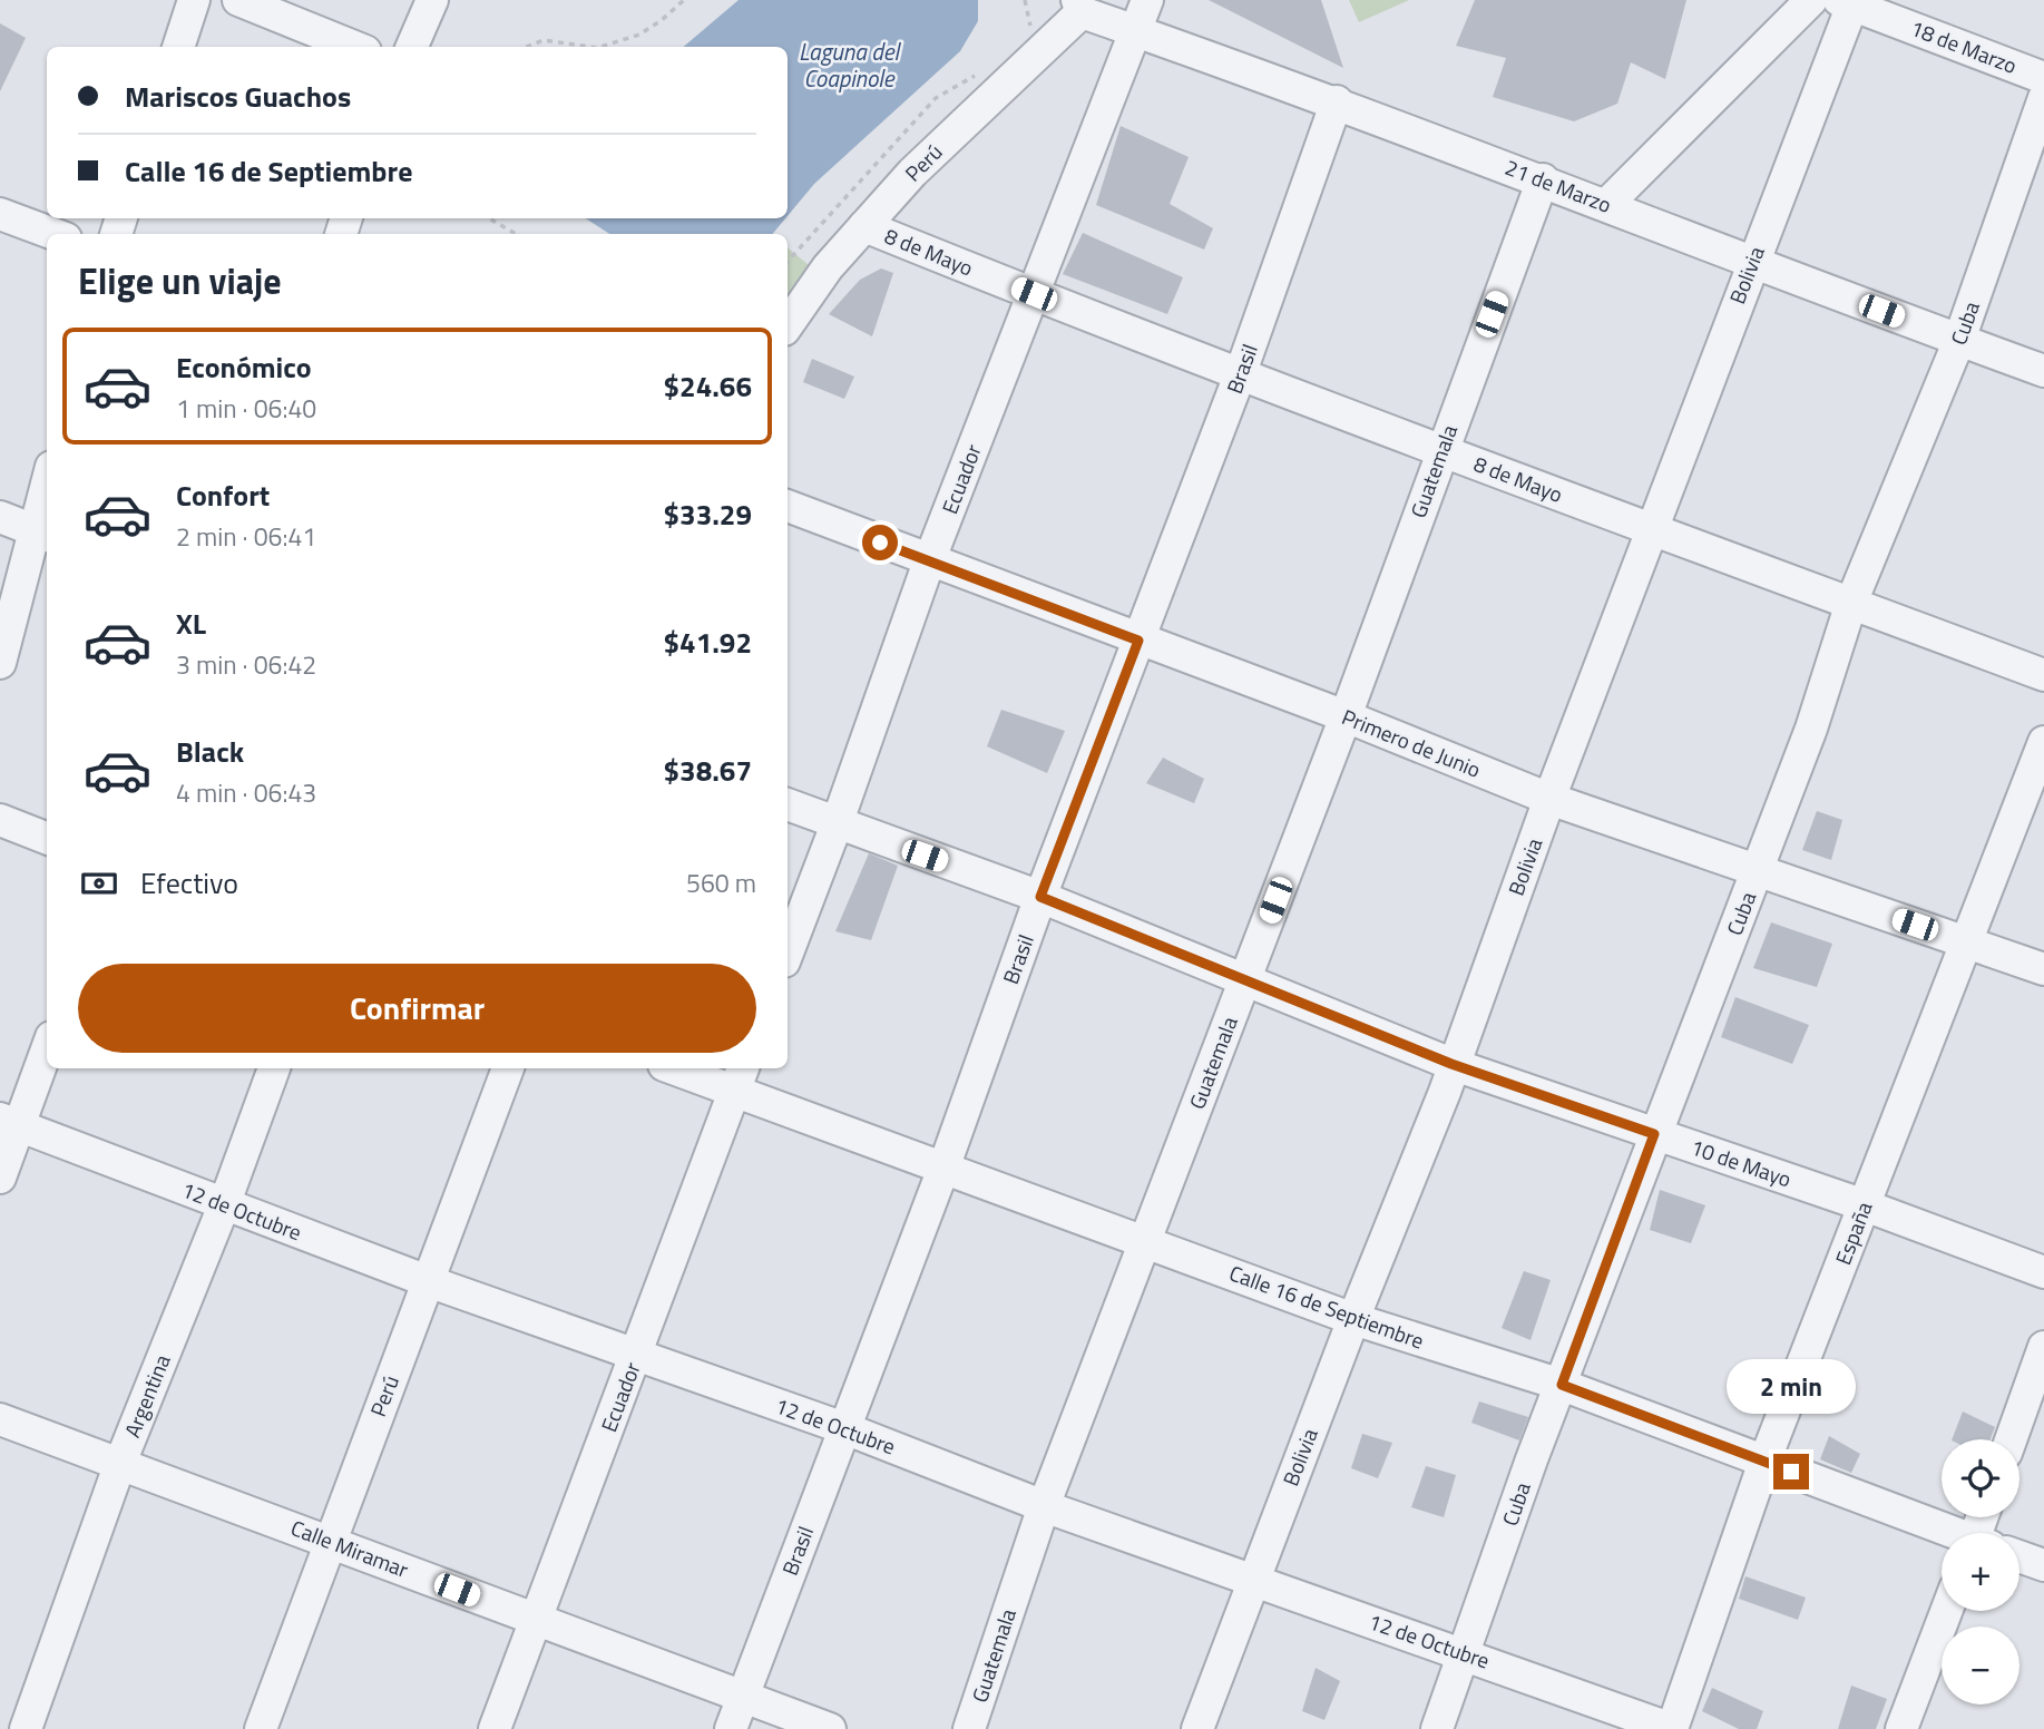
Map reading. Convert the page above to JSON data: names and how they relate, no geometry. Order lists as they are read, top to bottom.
{
  "streets": {
    "street": [
      "18 de Marzo",
      "Perú",
      "21 de Marzo",
      "8 de Mayo",
      "Bolivia",
      "Cuba",
      "Brasil",
      "Guatemala",
      "Ecuador",
      "Primero de Junio",
      "10 de Mayo",
      "12 de Octubre",
      "España",
      "Calle 16 de Septiembre",
      "Argentina",
      "Calle Miramar"
    ]
  },
  "crossings": [
    ["18 de Marzo", "Bolivia"],
    ["Perú", "21 de Marzo"],
    ["Perú", "8 de Mayo"],
    ["Perú", "12 de Octubre"],
    ["Perú", "Calle Miramar"],
    ["21 de Marzo", "Bolivia"],
    ["21 de Marzo", "Cuba"],
    ["21 de Marzo", "Brasil"],
    ["21 de Marzo", "Guatemala"],
    ["21 de Marzo", "Ecuador"],
    ["8 de Mayo", "Bolivia"],
    ["8 de Mayo", "Cuba"],
    ["8 de Mayo", "Brasil"],
    ["8 de Mayo", "Guatemala"],
    ["8 de Mayo", "Ecuador"],
    ["Bolivia", "Primero de Junio"],
    ["Bolivia", "10 de Mayo"],
    ["Bolivia", "12 de Octubre"],
    ["Bolivia", "Calle 16 de Septiembre"],
    ["Cuba", "Primero de Junio"],
    ["Cuba", "10 de Mayo"],
    ["Cuba", "12 de Octubre"],
    ["Cuba", "Calle 16 de Septiembre"],
    ["Brasil", "Primero de Junio"],
    ["Brasil", "10 de Mayo"],
    ["Brasil", "12 de Octubre"],
    ["Brasil", "Calle 16 de Septiembre"],
    ["Brasil", "Calle Miramar"],
    ["Guatemala", "Primero de Junio"],
    ["Guatemala", "10 de Mayo"],
    ["Guatemala", "12 de Octubre"],
    ["Guatemala", "Calle 16 de Septiembre"],
    ["Ecuador", "Primero de Junio"],
    ["Ecuador", "10 de Mayo"],
    ["Ecuador", "12 de Octubre"],
    ["Ecuador", "Calle 16 de Septiembre"],
    ["Ecuador", "Calle Miramar"],
    ["Primero de Junio", "España"],
    ["10 de Mayo", "España"],
    ["12 de Octubre", "España"],
    ["12 de Octubre", "Argentina"],
    ["España", "Calle 16 de Septiembre"],
    ["Argentina", "Calle Miramar"]
  ],
  "water": ["Laguna del Coapinole"],
  "page": {
    "banner": ["Mariscos Guachos", "Calle 16 de Septiembre"],
    "heading": "Elige un viaje",
    "list": [
      {
        "name": "Económico",
        "note": "1 min · 06:40",
        "value": "$24.66"
      },
      {
        "name": "Confort",
        "note": "2 min · 06:41",
        "value": "$33.29"
      },
      {
        "name": "XL",
        "note": "3 min · 06:42",
        "value": "$41.92"
      },
      {
        "name": "Black",
        "note": "4 min · 06:43",
        "value": "$38.67"
      }
    ],
    "pay": ["Efectivo", "560 m"],
    "buttons": "Confirmar",
    "bubble": "2 min",
    "map_buttons": ["+", "−"]
  }
}
